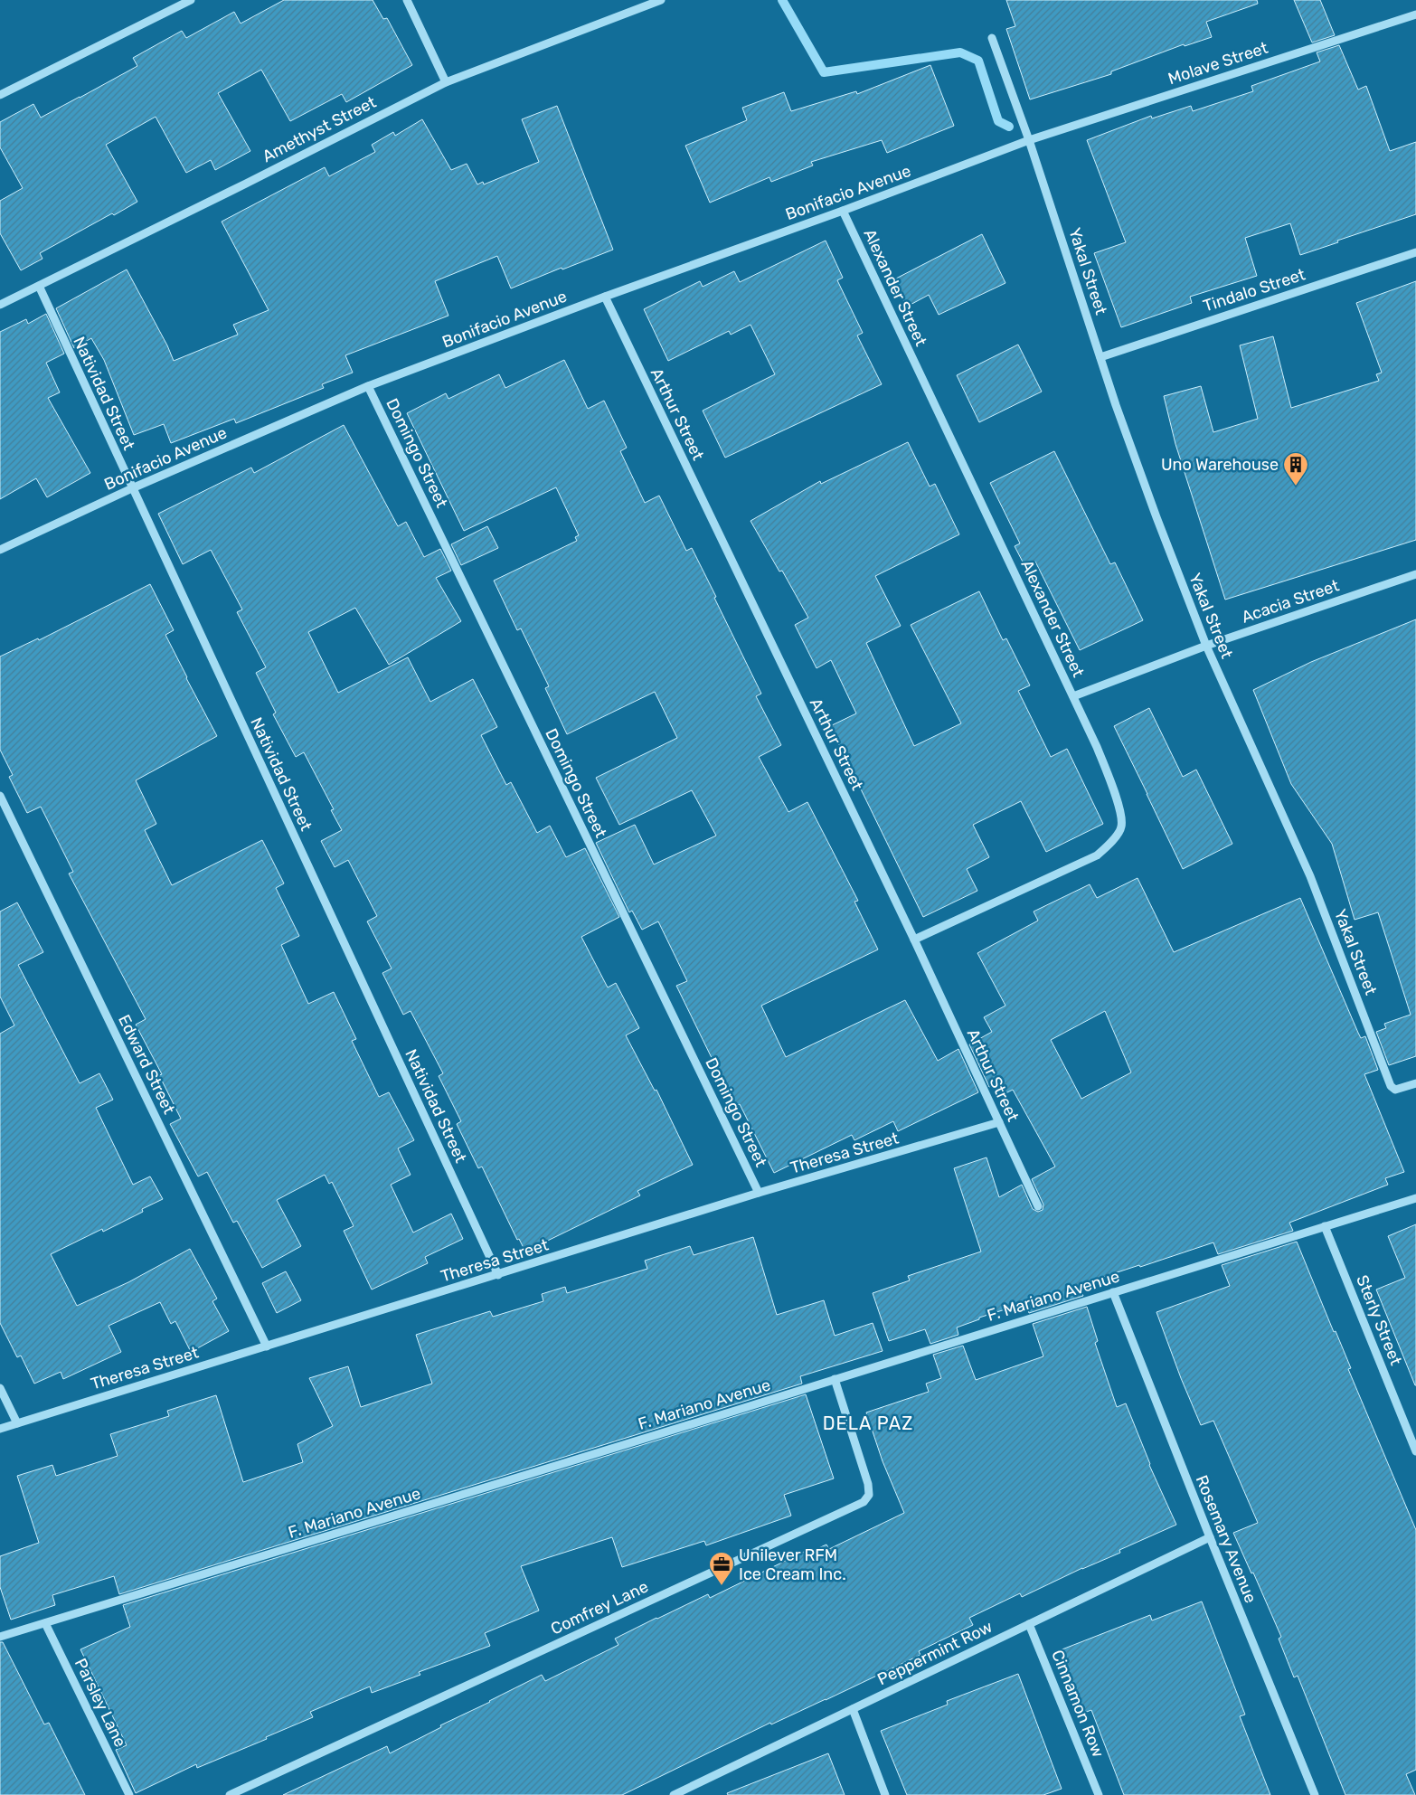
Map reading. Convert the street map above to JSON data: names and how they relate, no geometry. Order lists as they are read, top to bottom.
{
  "streets": {
    "street": [
      "Molave Street",
      "Amethyst Street",
      "Bonifacio Avenue",
      "Yakal Street",
      "Alexander Street",
      "Tindalo Street",
      "Natividad Street",
      "Arthur Street",
      "Domingo Street",
      "Acacia Street",
      "Edward Street",
      "Theresa Street",
      "F. Mariano Avenue",
      "Sterly Street",
      "Rosemary Avenue",
      "Comfrey Lane",
      "Peppermint Row",
      "Parsley Lane",
      "Cinnamon Row"
    ]
  },
  "crossings": [
    ["Molave Street", "Bonifacio Avenue"],
    ["Molave Street", "Yakal Street"],
    ["Amethyst Street", "Natividad Street"],
    ["Bonifacio Avenue", "Yakal Street"],
    ["Bonifacio Avenue", "Alexander Street"],
    ["Bonifacio Avenue", "Natividad Street"],
    ["Bonifacio Avenue", "Arthur Street"],
    ["Bonifacio Avenue", "Domingo Street"],
    ["Yakal Street", "Tindalo Street"],
    ["Yakal Street", "Acacia Street"],
    ["Alexander Street", "Arthur Street"],
    ["Alexander Street", "Acacia Street"],
    ["Natividad Street", "Theresa Street"],
    ["Arthur Street", "Theresa Street"],
    ["Domingo Street", "Theresa Street"],
    ["Edward Street", "Theresa Street"],
    ["F. Mariano Avenue", "Sterly Street"],
    ["F. Mariano Avenue", "Rosemary Avenue"],
    ["F. Mariano Avenue", "Comfrey Lane"],
    ["F. Mariano Avenue", "Parsley Lane"],
    ["Rosemary Avenue", "Peppermint Row"],
    ["Peppermint Row", "Cinnamon Row"]
  ],
  "districts": ["DELA PAZ"],
  "places": {
    "building": ["Uno Warehouse"],
    "office": ["Unilever RFM Ice Cream Inc."]
  }
}
